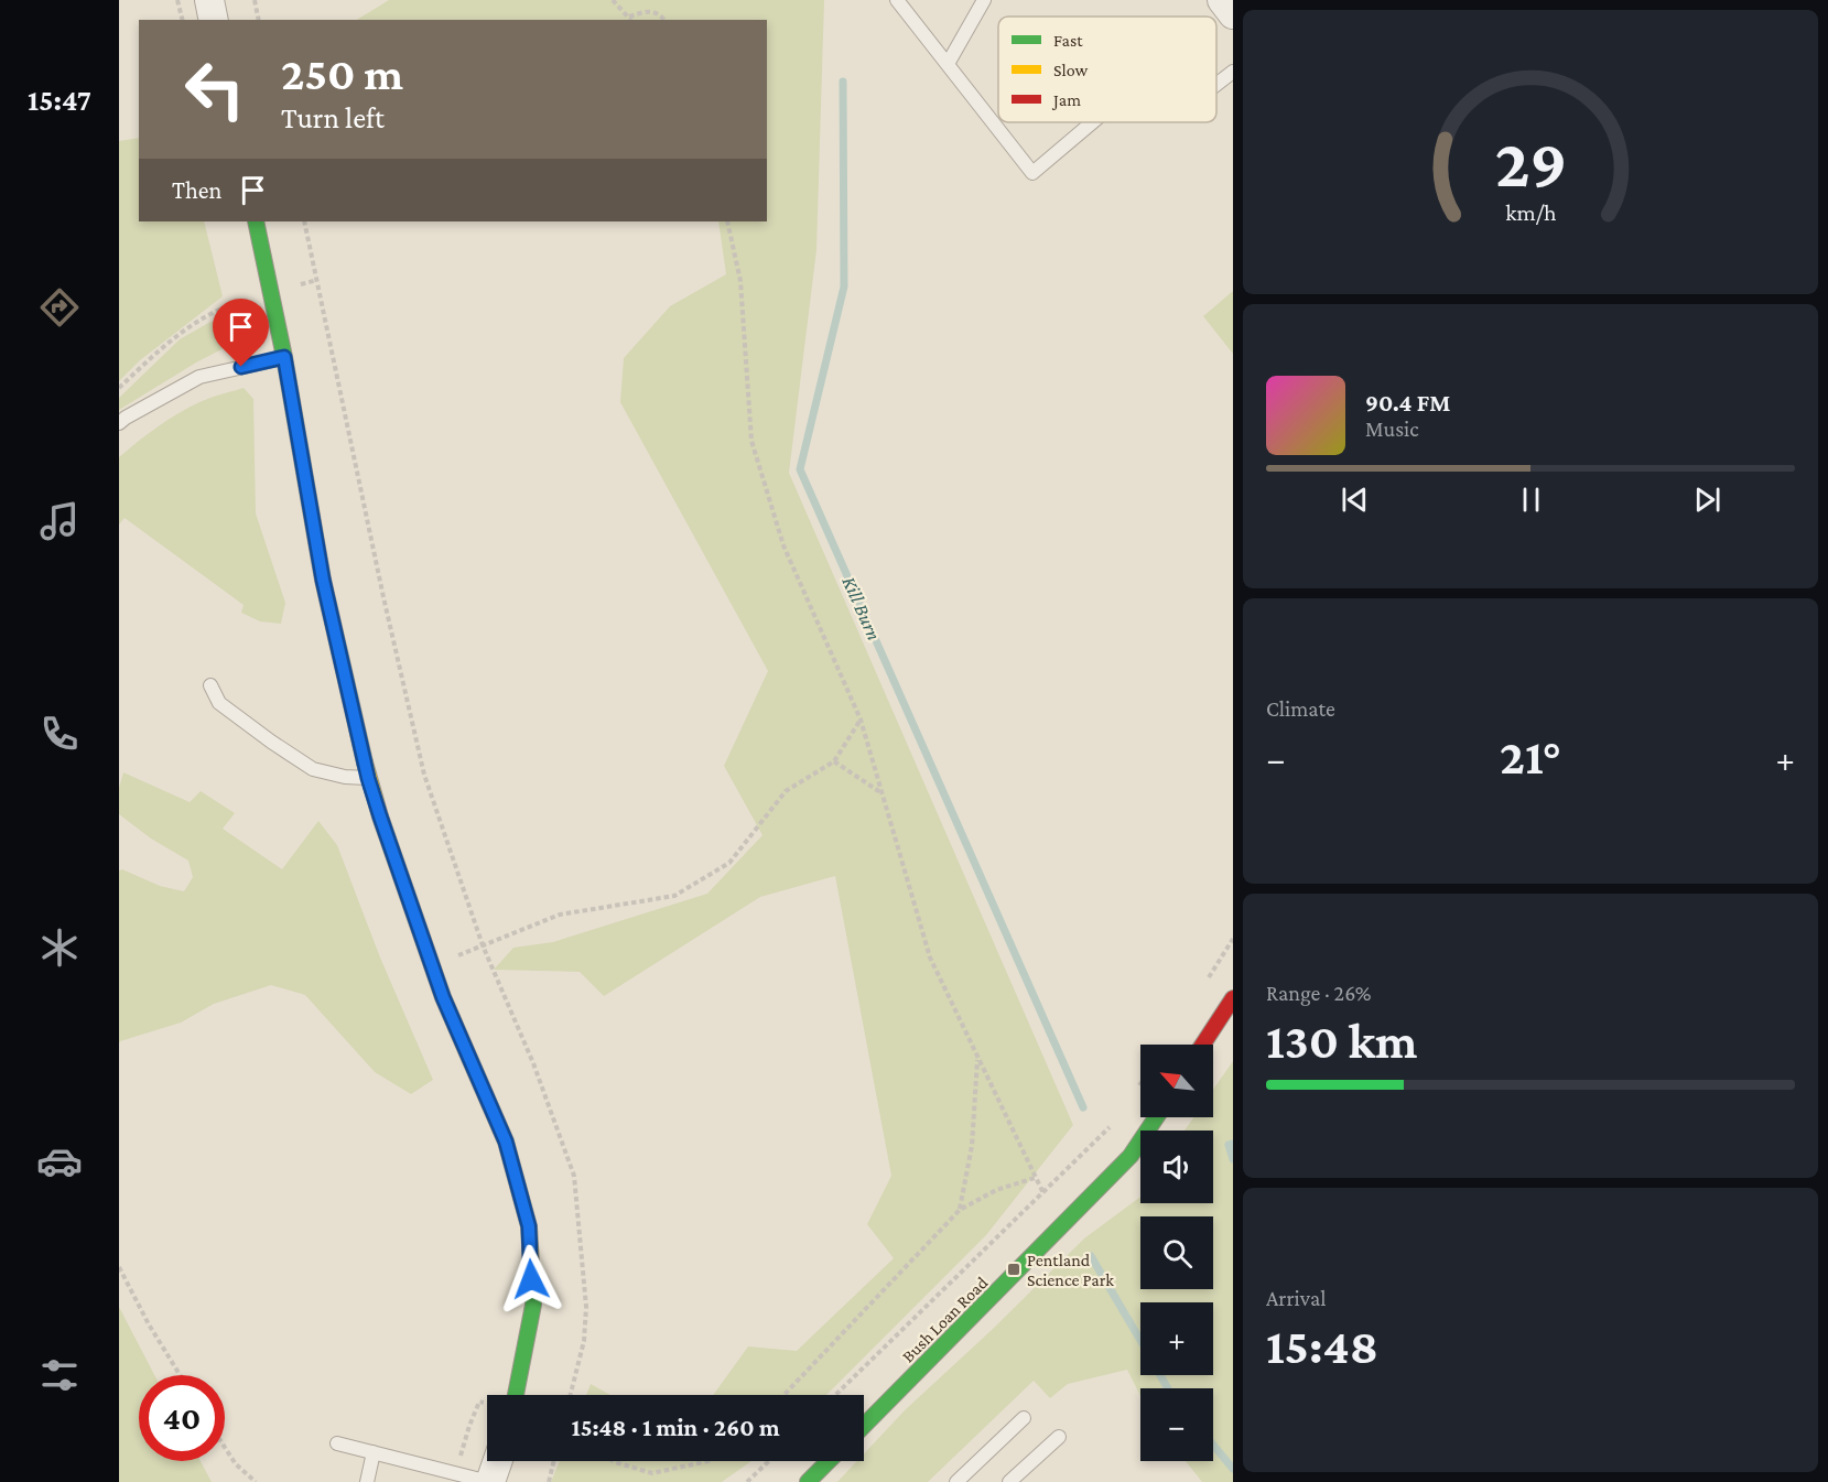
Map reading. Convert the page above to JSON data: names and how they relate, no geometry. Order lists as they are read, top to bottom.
{
  "streets": {
    "street": ["Bush Loan Road"]
  },
  "water": ["Kill Burn"],
  "places": {
    "transit": ["Pentland Science Park"]
  },
  "legend": ["Fast", "Slow", "Jam"],
  "north": "top left",
  "page": {
    "tabs": "15:47",
    "turn": ["250 m", "Turn left"],
    "then": "Then",
    "song": ["90.4 FM", "Music"],
    "tile": [
      "Climate",
      ["Range · 26%", "130 km"],
      ["Arrival", "15:48"]
    ],
    "heat": ["−", "21°", "+"],
    "map_buttons": ["+", "−"],
    "limit": "40",
    "trip": "15:48 · 1 min · 260 m",
    "gauge": ["29", "km/h"]
  }
}
